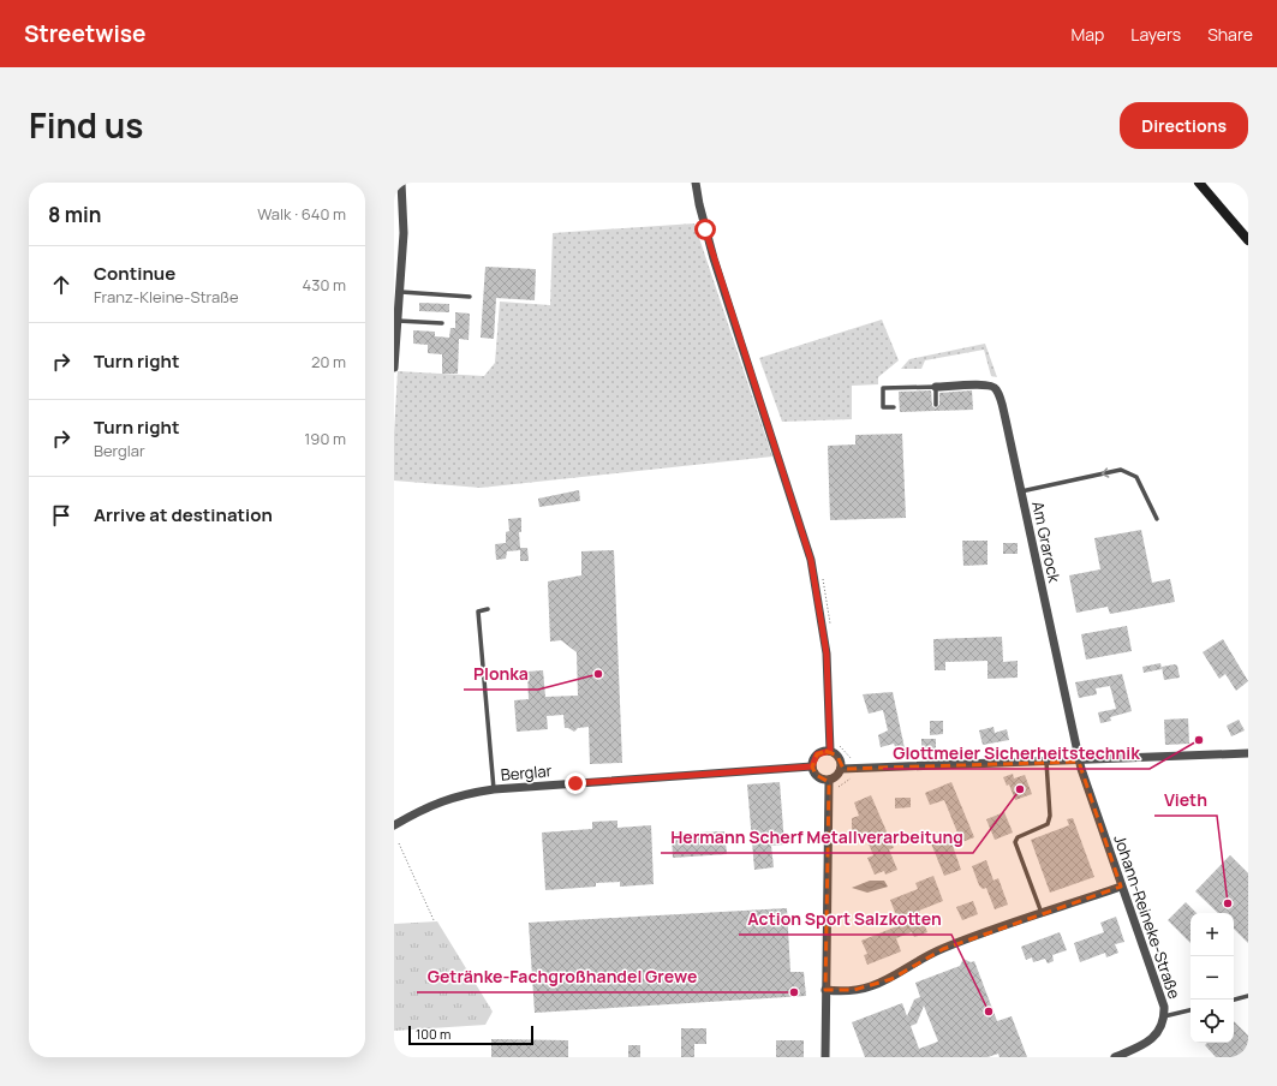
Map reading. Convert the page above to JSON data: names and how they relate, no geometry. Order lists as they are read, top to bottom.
{
  "streets": {
    "street": ["Am Grarock", "Berglar", "Johann-Reineke-Straße"]
  },
  "crossings": [
    ["Am Grarock", "Johann-Reineke-Straße"]
  ],
  "places": [
    "Plonka",
    "Glottmeier Sicherheitstechnik",
    "Hermann Scherf Metallverarbeitung",
    "Vieth",
    "Getränke-Fachgroßhandel Grewe",
    "Action Sport Salzkotten"
  ],
  "scale_bar": "100 m",
  "page": {
    "header": "Streetwise",
    "nav": ["Map", "Layers", "Share"],
    "title": "Find us",
    "buttons": "Directions",
    "heading": ["8 min", "Walk · 640 m"],
    "list": [
      ["Continue", "Franz-Kleine-Straße", "430 m"],
      ["Turn right", "20 m"],
      ["Turn right", "Berglar", "190 m"],
      "Arrive at destination"
    ],
    "map_buttons": ["+", "−"],
    "scale": "100 m"
  }
}
